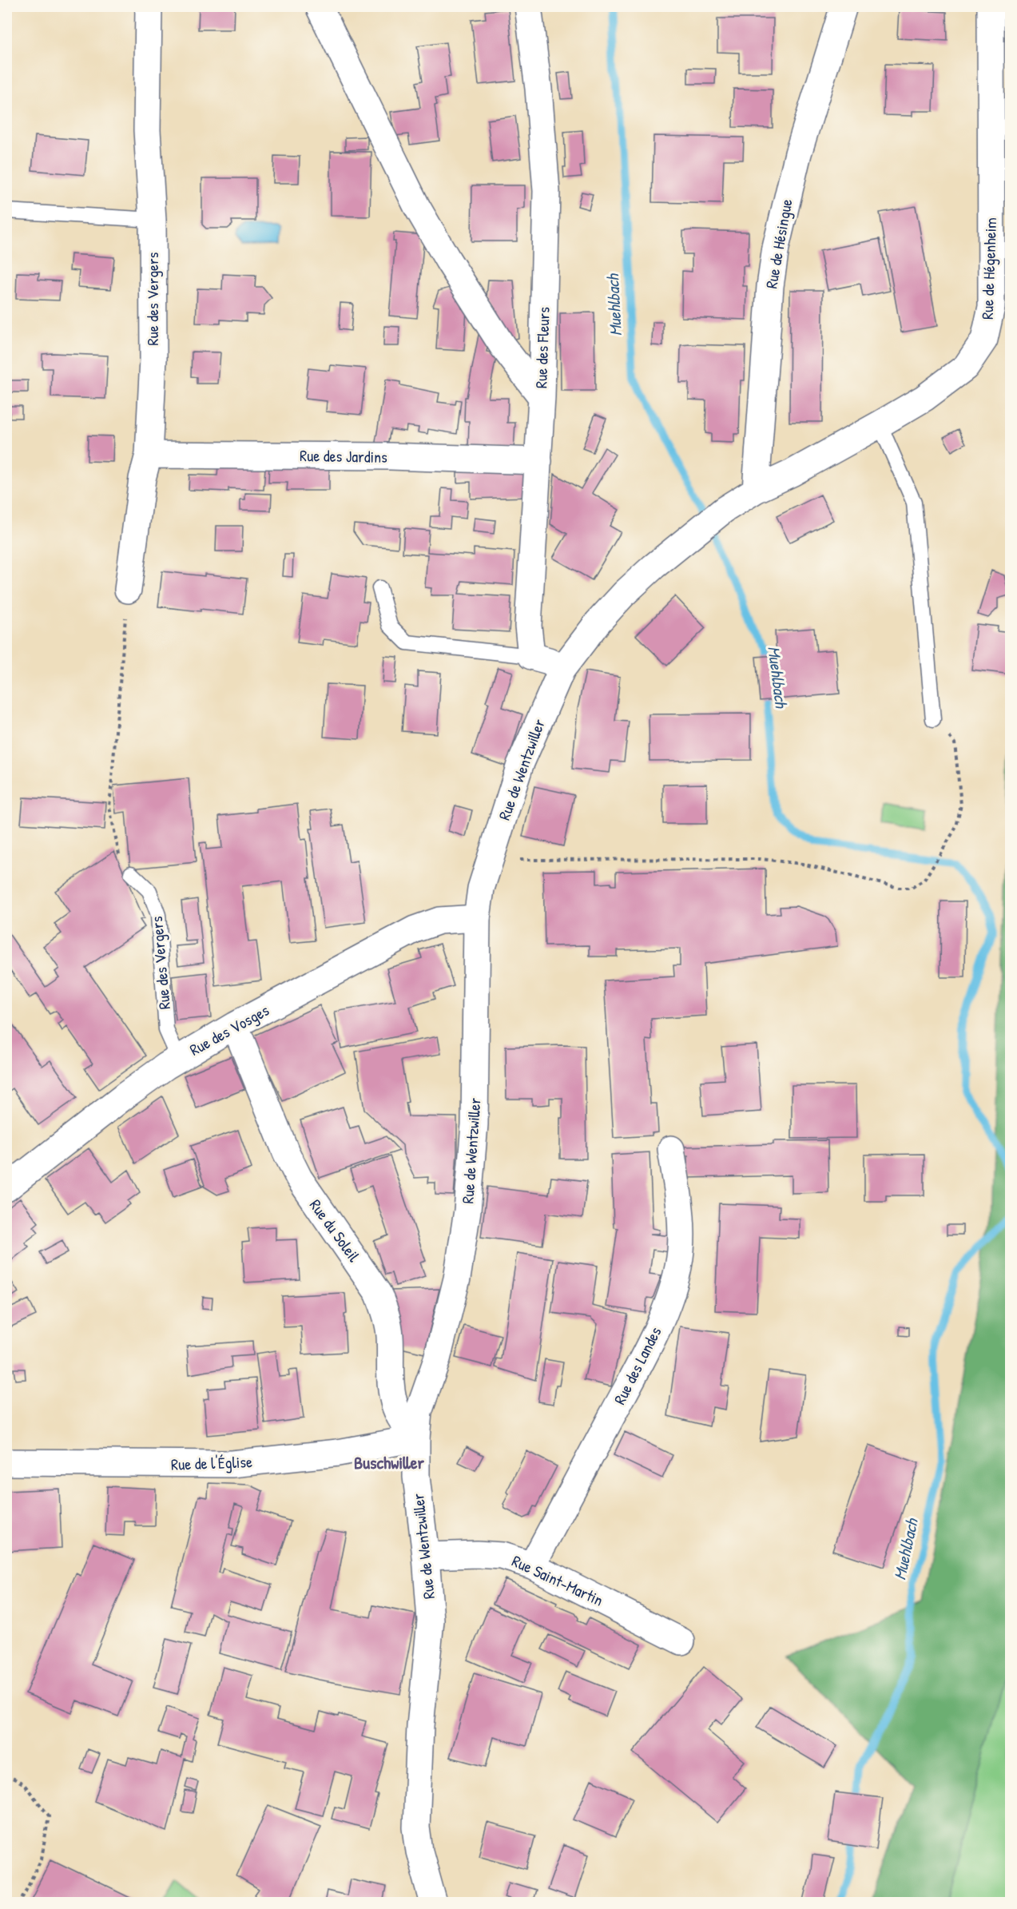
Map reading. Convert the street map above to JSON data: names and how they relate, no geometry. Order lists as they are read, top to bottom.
{
  "streets": {
    "street": [
      "Rue de Hésingue",
      "Rue de Hégenheim",
      "Rue des Vergers",
      "Rue des Fleurs",
      "Rue des Jardins",
      "Rue de Wentzwiller",
      "Rue des Vosges",
      "Rue du Soleil",
      "Rue des Landes",
      "Rue de l'Église",
      "Rue Saint-Martin"
    ]
  },
  "crossings": [
    ["Rue de Hésingue", "Rue de Hégenheim"],
    ["Rue de Hésingue", "Rue de Wentzwiller"],
    ["Rue de Hégenheim", "Rue de Wentzwiller"],
    ["Rue des Vergers", "Rue des Jardins"],
    ["Rue des Vergers", "Rue des Vosges"],
    ["Rue des Fleurs", "Rue des Jardins"],
    ["Rue de Wentzwiller", "Rue des Vosges"],
    ["Rue de Wentzwiller", "Rue du Soleil"],
    ["Rue de Wentzwiller", "Rue de l'Église"],
    ["Rue de Wentzwiller", "Rue Saint-Martin"],
    ["Rue des Vosges", "Rue du Soleil"],
    ["Rue du Soleil", "Rue de l'Église"],
    ["Rue des Landes", "Rue Saint-Martin"]
  ],
  "districts": ["Buschwiller"],
  "water": ["Muehlbach"]
}
